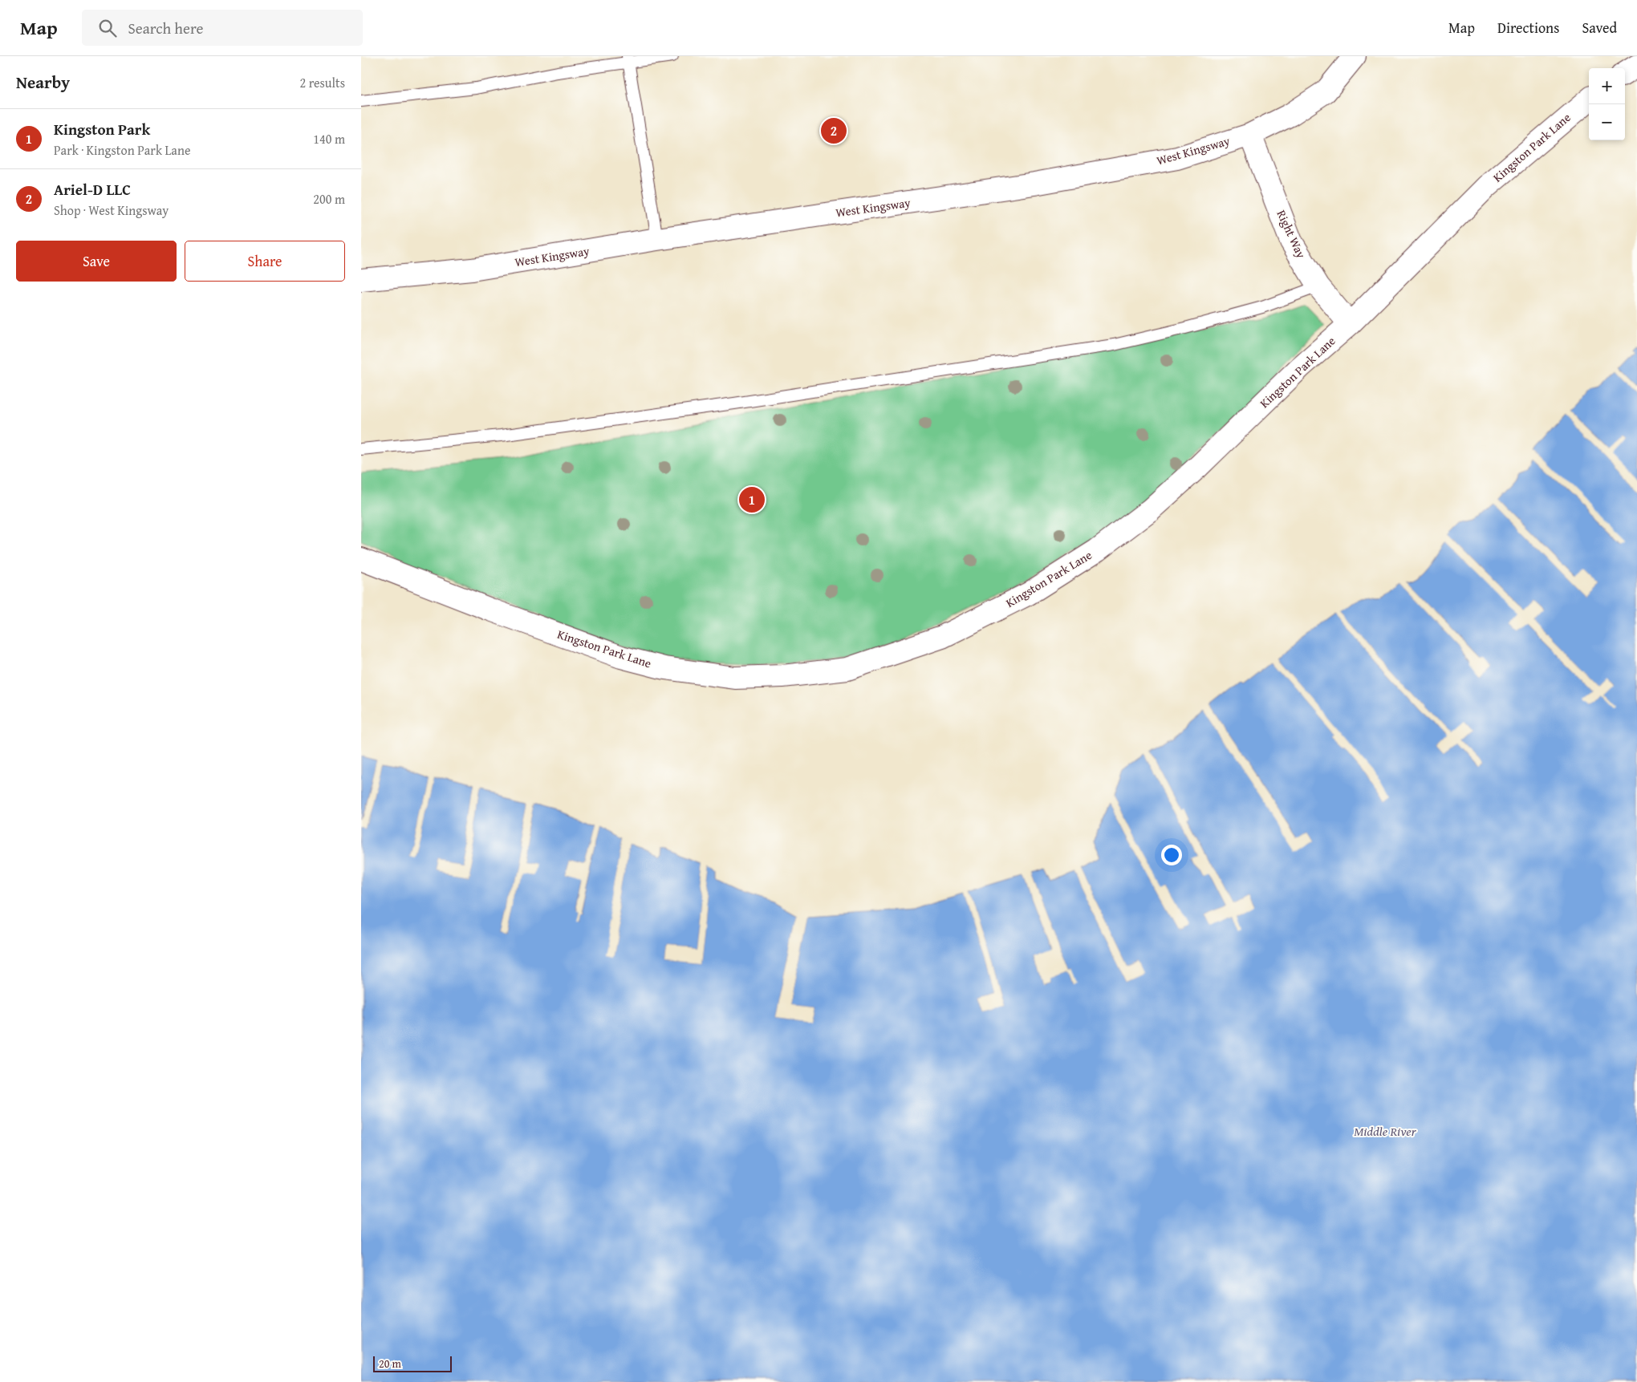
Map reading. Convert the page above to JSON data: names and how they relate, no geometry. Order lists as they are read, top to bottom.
{
  "streets": {
    "street": ["Kingston Park Lane", "West Kingsway", "Right Way"]
  },
  "crossings": [
    ["Kingston Park Lane", "Right Way"],
    ["West Kingsway", "Right Way"]
  ],
  "water": ["Middle River"],
  "scale_bar": "20 m",
  "page": {
    "header": "Map",
    "search": "Search here",
    "nav": ["Map", "Directions", "Saved"],
    "heading": ["Nearby", "2 results"],
    "map_buttons": ["+", "−"],
    "list": [
      {
        "mark": "1",
        "name": "Kingston Park",
        "note": "Park · Kingston Park Lane",
        "value": "140 m"
      },
      {
        "mark": "2",
        "name": "Ariel-D LLC",
        "note": "Shop · West Kingsway",
        "value": "200 m"
      }
    ],
    "pins": ["2", "1"],
    "buttons": ["Save", "Share"],
    "scale": "20 m"
  }
}
